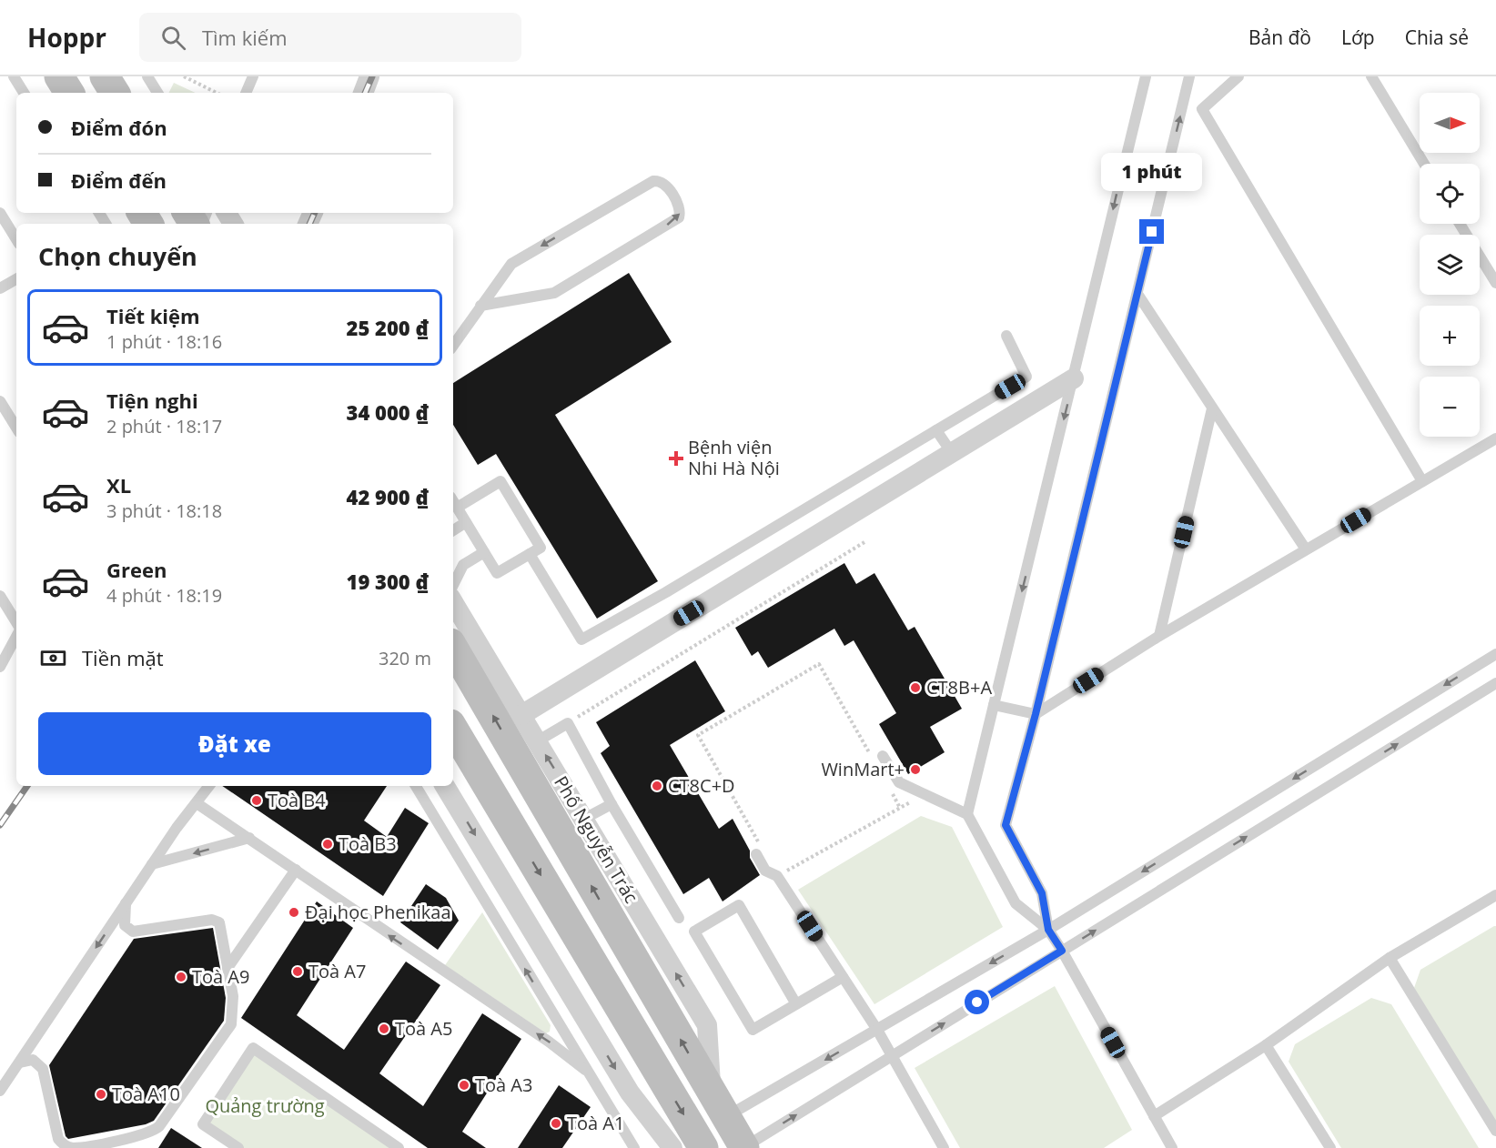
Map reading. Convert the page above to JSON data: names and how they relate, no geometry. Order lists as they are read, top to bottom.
{
  "streets": {
    "main road": ["Phố Nguyễn Trác"]
  },
  "parks": ["Quảng trường"],
  "places": {
    "health": ["Bệnh viện Nhi Hà Nội"],
    "other": [
      "CT8B+A",
      "WinMart+",
      "CT8C+D",
      "Toà B4",
      "Toà B3",
      "Đại học Phenikaa",
      "Toà A7",
      "Toà A9",
      "Toà A5",
      "Toà A3",
      "Toà A10",
      "Toà A1"
    ]
  },
  "north": "right",
  "page": {
    "header": "Hoppr",
    "search": "Tìm kiếm",
    "nav": ["Bản đồ", "Lớp", "Chia sẻ"],
    "map_buttons": ["+", "−"],
    "banner": ["Điểm đón", "Điểm đến"],
    "bubble": "1 phút",
    "heading": "Chọn chuyến",
    "list": [
      {
        "name": "Tiết kiệm",
        "note": "1 phút · 18:16",
        "value": "25 200 ₫"
      },
      {
        "name": "Tiện nghi",
        "note": "2 phút · 18:17",
        "value": "34 000 ₫"
      },
      {
        "name": "XL",
        "note": "3 phút · 18:18",
        "value": "42 900 ₫"
      },
      {
        "name": "Green",
        "note": "4 phút · 18:19",
        "value": "19 300 ₫"
      }
    ],
    "pay": ["Tiền mặt", "320 m"],
    "buttons": "Đặt xe"
  }
}
